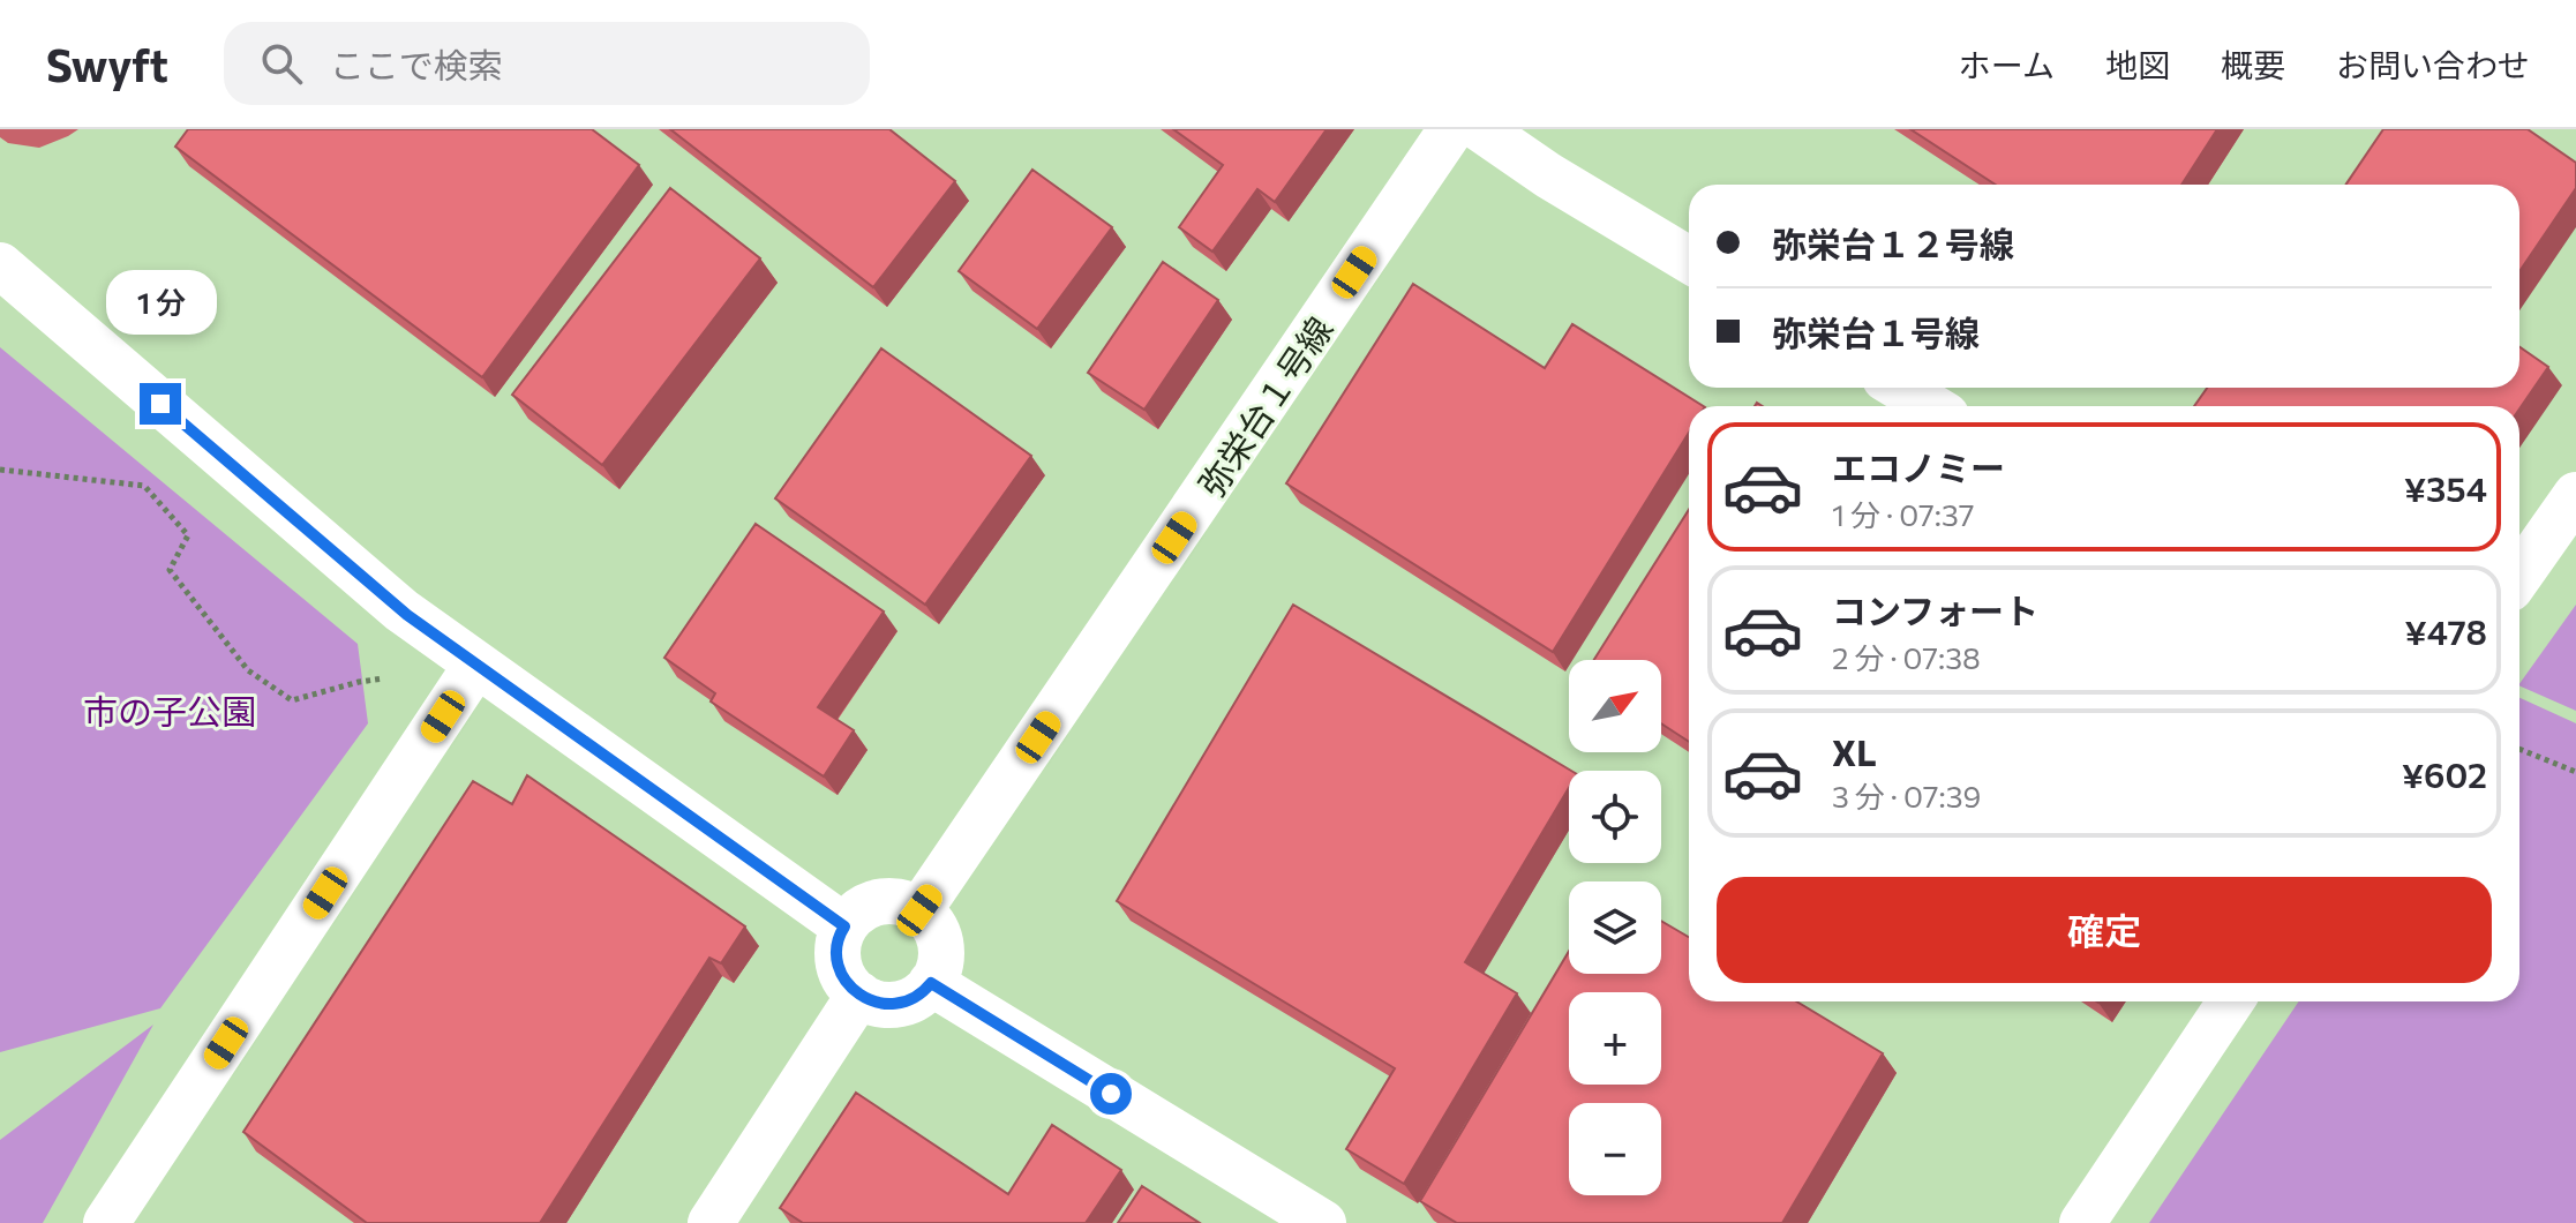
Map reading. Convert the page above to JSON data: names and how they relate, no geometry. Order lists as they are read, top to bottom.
{
  "streets": {
    "street": ["弥栄台１号線"]
  },
  "parks": ["市の子公園"],
  "north": "top right",
  "page": {
    "header": "Swyft",
    "search": "ここで検索",
    "nav": [
      "ホーム",
      "地図",
      "概要",
      "お問い合わせ"
    ],
    "banner": ["弥栄台１２号線", "弥栄台１号線"],
    "bubble": "1 分",
    "list": [
      {
        "name": "エコノミー",
        "note": "1 分 · 07:37",
        "value": "¥354"
      },
      {
        "name": "コンフォート",
        "note": "2 分 · 07:38",
        "value": "¥478"
      },
      {
        "name": "XL",
        "note": "3 分 · 07:39",
        "value": "¥602"
      }
    ],
    "map_buttons": ["+", "−"],
    "buttons": "確定"
  }
}
